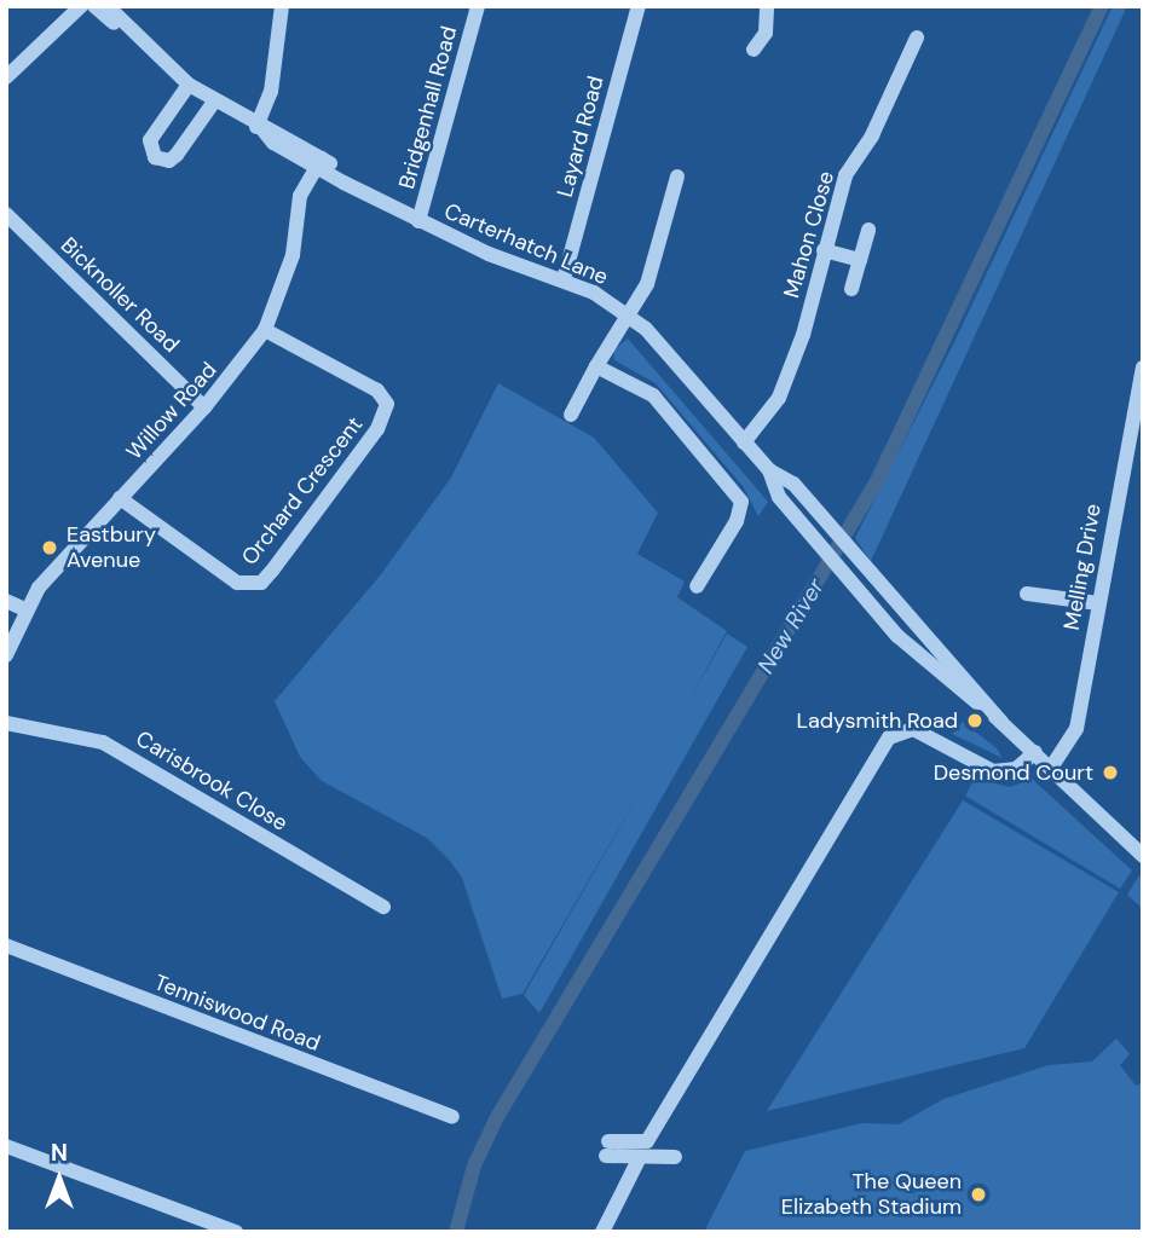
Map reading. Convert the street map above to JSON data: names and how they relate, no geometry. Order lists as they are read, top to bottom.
{
  "streets": {
    "street": [
      "Bridgenhall Road",
      "Layard Road",
      "Mahon Close",
      "Carterhatch Lane",
      "Bicknoller Road",
      "Willow Road",
      "Orchard Crescent",
      "Melling Drive",
      "Carisbrook Close",
      "Tenniswood Road"
    ]
  },
  "crossings": [
    ["Bridgenhall Road", "Carterhatch Lane"],
    ["Layard Road", "Carterhatch Lane"],
    ["Mahon Close", "Carterhatch Lane"],
    ["Carterhatch Lane", "Willow Road"],
    ["Carterhatch Lane", "Melling Drive"],
    ["Bicknoller Road", "Willow Road"],
    ["Willow Road", "Orchard Crescent"]
  ],
  "water": ["New River"],
  "places": [
    "Eastbury Avenue",
    "Ladysmith Road",
    "Desmond Court",
    "The Queen Elizabeth Stadium"
  ],
  "north": "top"
}
